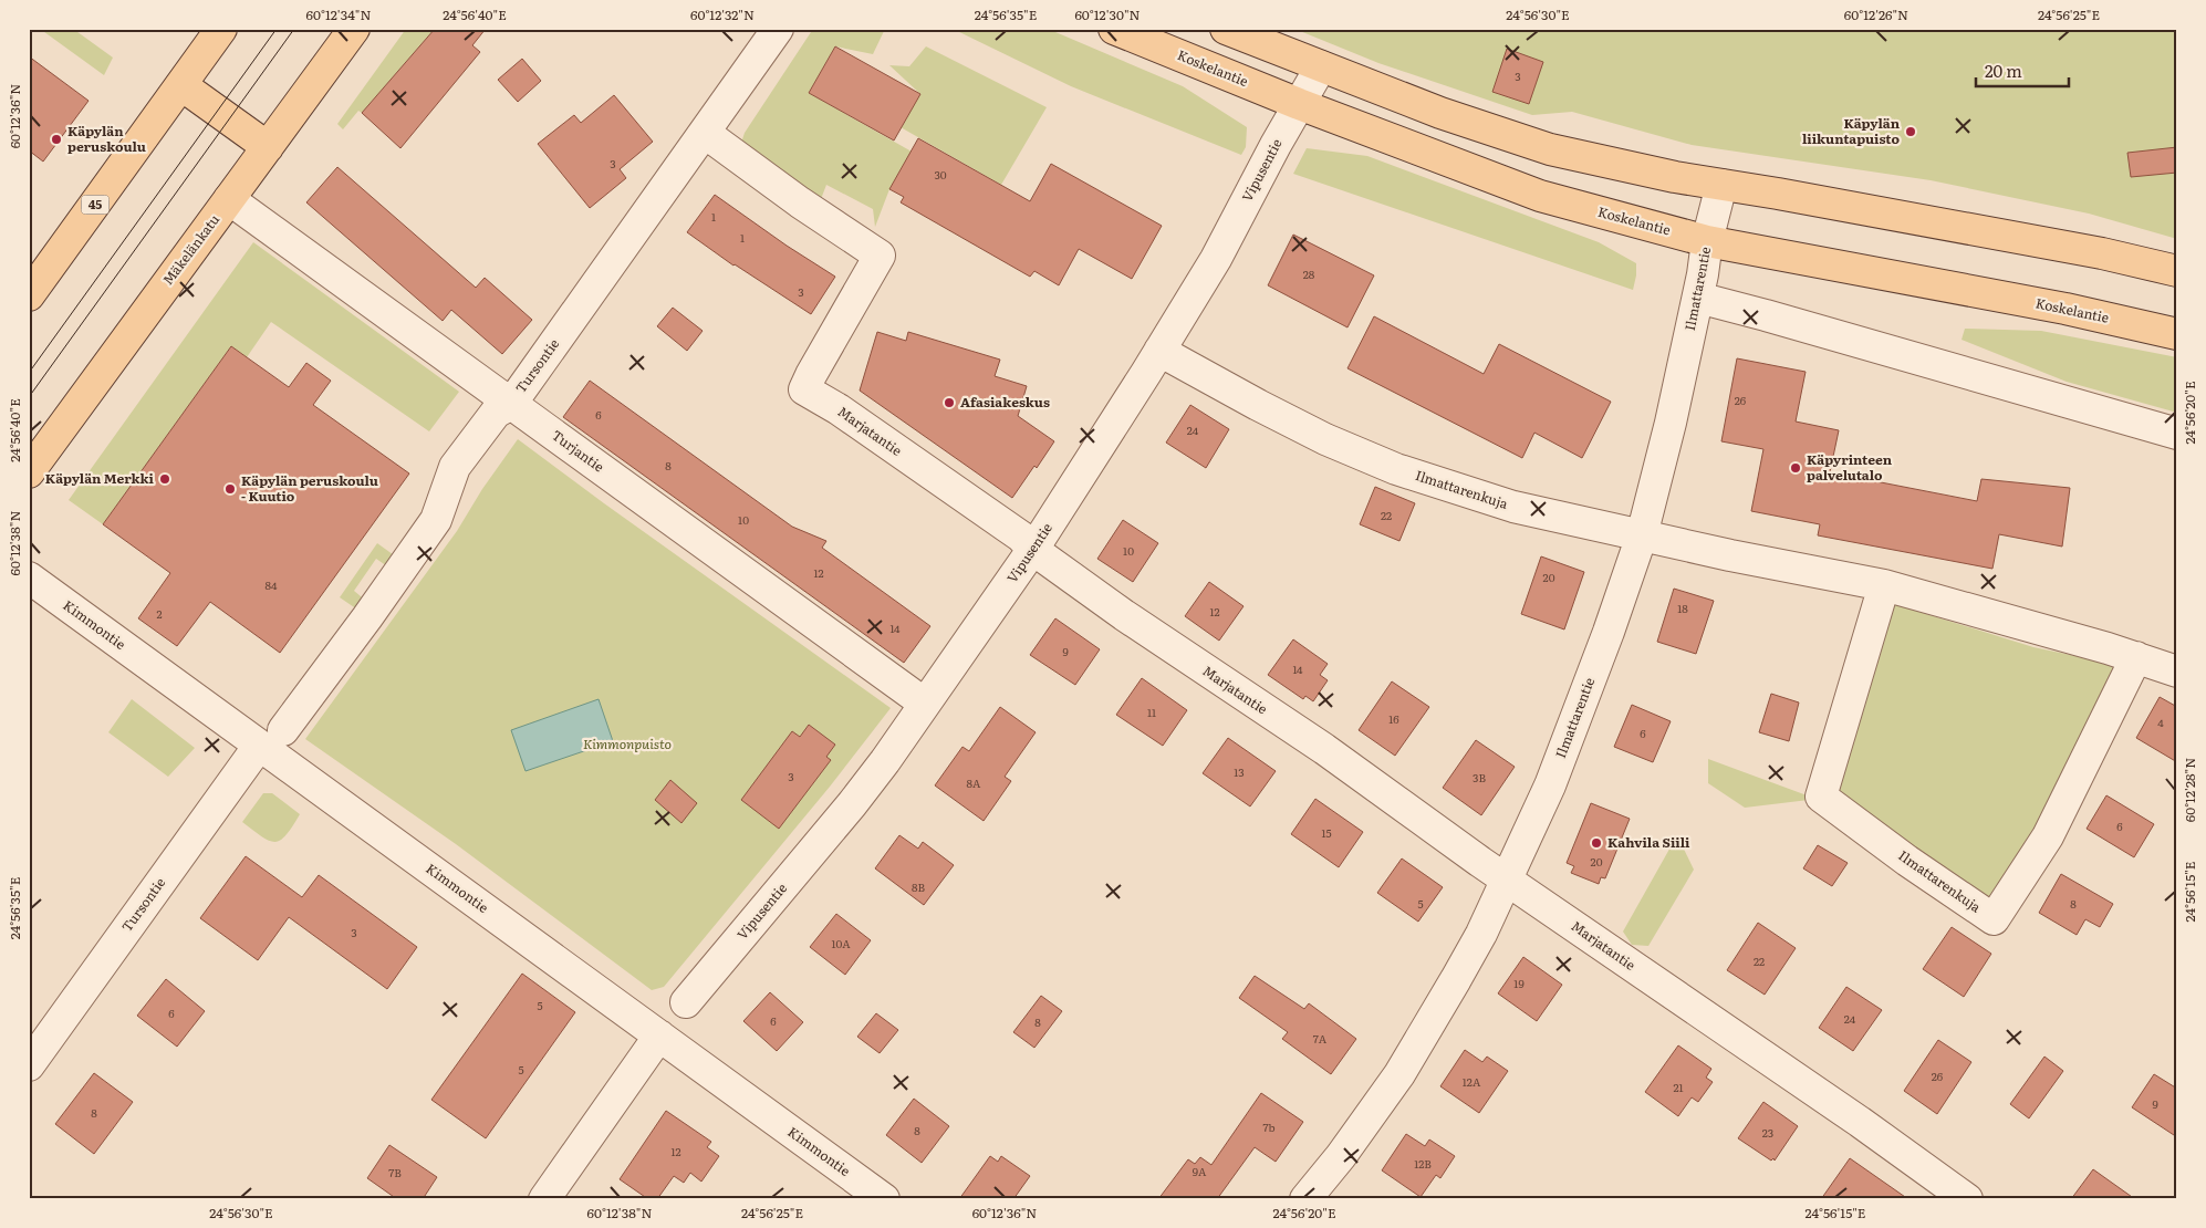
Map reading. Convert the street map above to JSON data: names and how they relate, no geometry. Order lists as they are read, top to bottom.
{
  "streets": {
    "main road": ["Koskelantie", "45", "Mäkelänkatu"],
    "street": [
      "Vipusentie",
      "Ilmattarentie",
      "Tursontie",
      "Marjatantie",
      "Turjantie",
      "Ilmattarenkuja",
      "Kimmontie"
    ]
  },
  "crossings": [
    ["Koskelantie", "Vipusentie"],
    ["Koskelantie", "Ilmattarentie"],
    ["Vipusentie", "Marjatantie"],
    ["Vipusentie", "Turjantie"],
    ["Vipusentie", "Ilmattarenkuja"],
    ["Mäkelänkatu", "Turjantie"],
    ["Ilmattarentie", "Marjatantie"],
    ["Ilmattarentie", "Ilmattarenkuja"],
    ["Tursontie", "Marjatantie"],
    ["Tursontie", "Turjantie"],
    ["Tursontie", "Kimmontie"]
  ],
  "parks": ["Kimmonpuisto"],
  "places": [
    "Käpylän liikuntapuisto",
    "Käpylän peruskoulu",
    "Afasiakeskus",
    "Käpyrinteen palvelutalo",
    "Käpylän Merkki",
    "Käpylän peruskoulu - Kuutio",
    "Kahvila Siili"
  ],
  "house_numbers": [
    "3",
    "3",
    "30",
    "1",
    "1",
    "28",
    "3",
    "26",
    "6",
    "24",
    "8",
    "22",
    "10",
    "10",
    "12",
    "20",
    "84",
    "18",
    "12",
    "2",
    "14",
    "9",
    "14",
    "11",
    "16",
    "4",
    "6",
    "13",
    "3",
    "3B",
    "8A",
    "6",
    "15",
    "20",
    "8B",
    "5",
    "8",
    "3",
    "10A",
    "22",
    "19",
    "5",
    "6",
    "24",
    "6",
    "8",
    "7A",
    "5",
    "26",
    "12A",
    "21",
    "9",
    "8",
    "7b",
    "8",
    "23",
    "12",
    "12B",
    "9A",
    "7B"
  ],
  "scale_bar": "20 m",
  "coordinates": [
    "60°12'34\"N",
    "24°56'40\"E",
    "60°12'32\"N",
    "24°56'35\"E",
    "60°12'30\"N",
    "24°56'30\"E",
    "60°12'26\"N",
    "24°56'25\"E",
    "60°12'36\"N",
    "24°56'20\"E",
    "60°12'38\"N",
    "60°12'28\"N",
    "24°56'15\"E"
  ]
}
